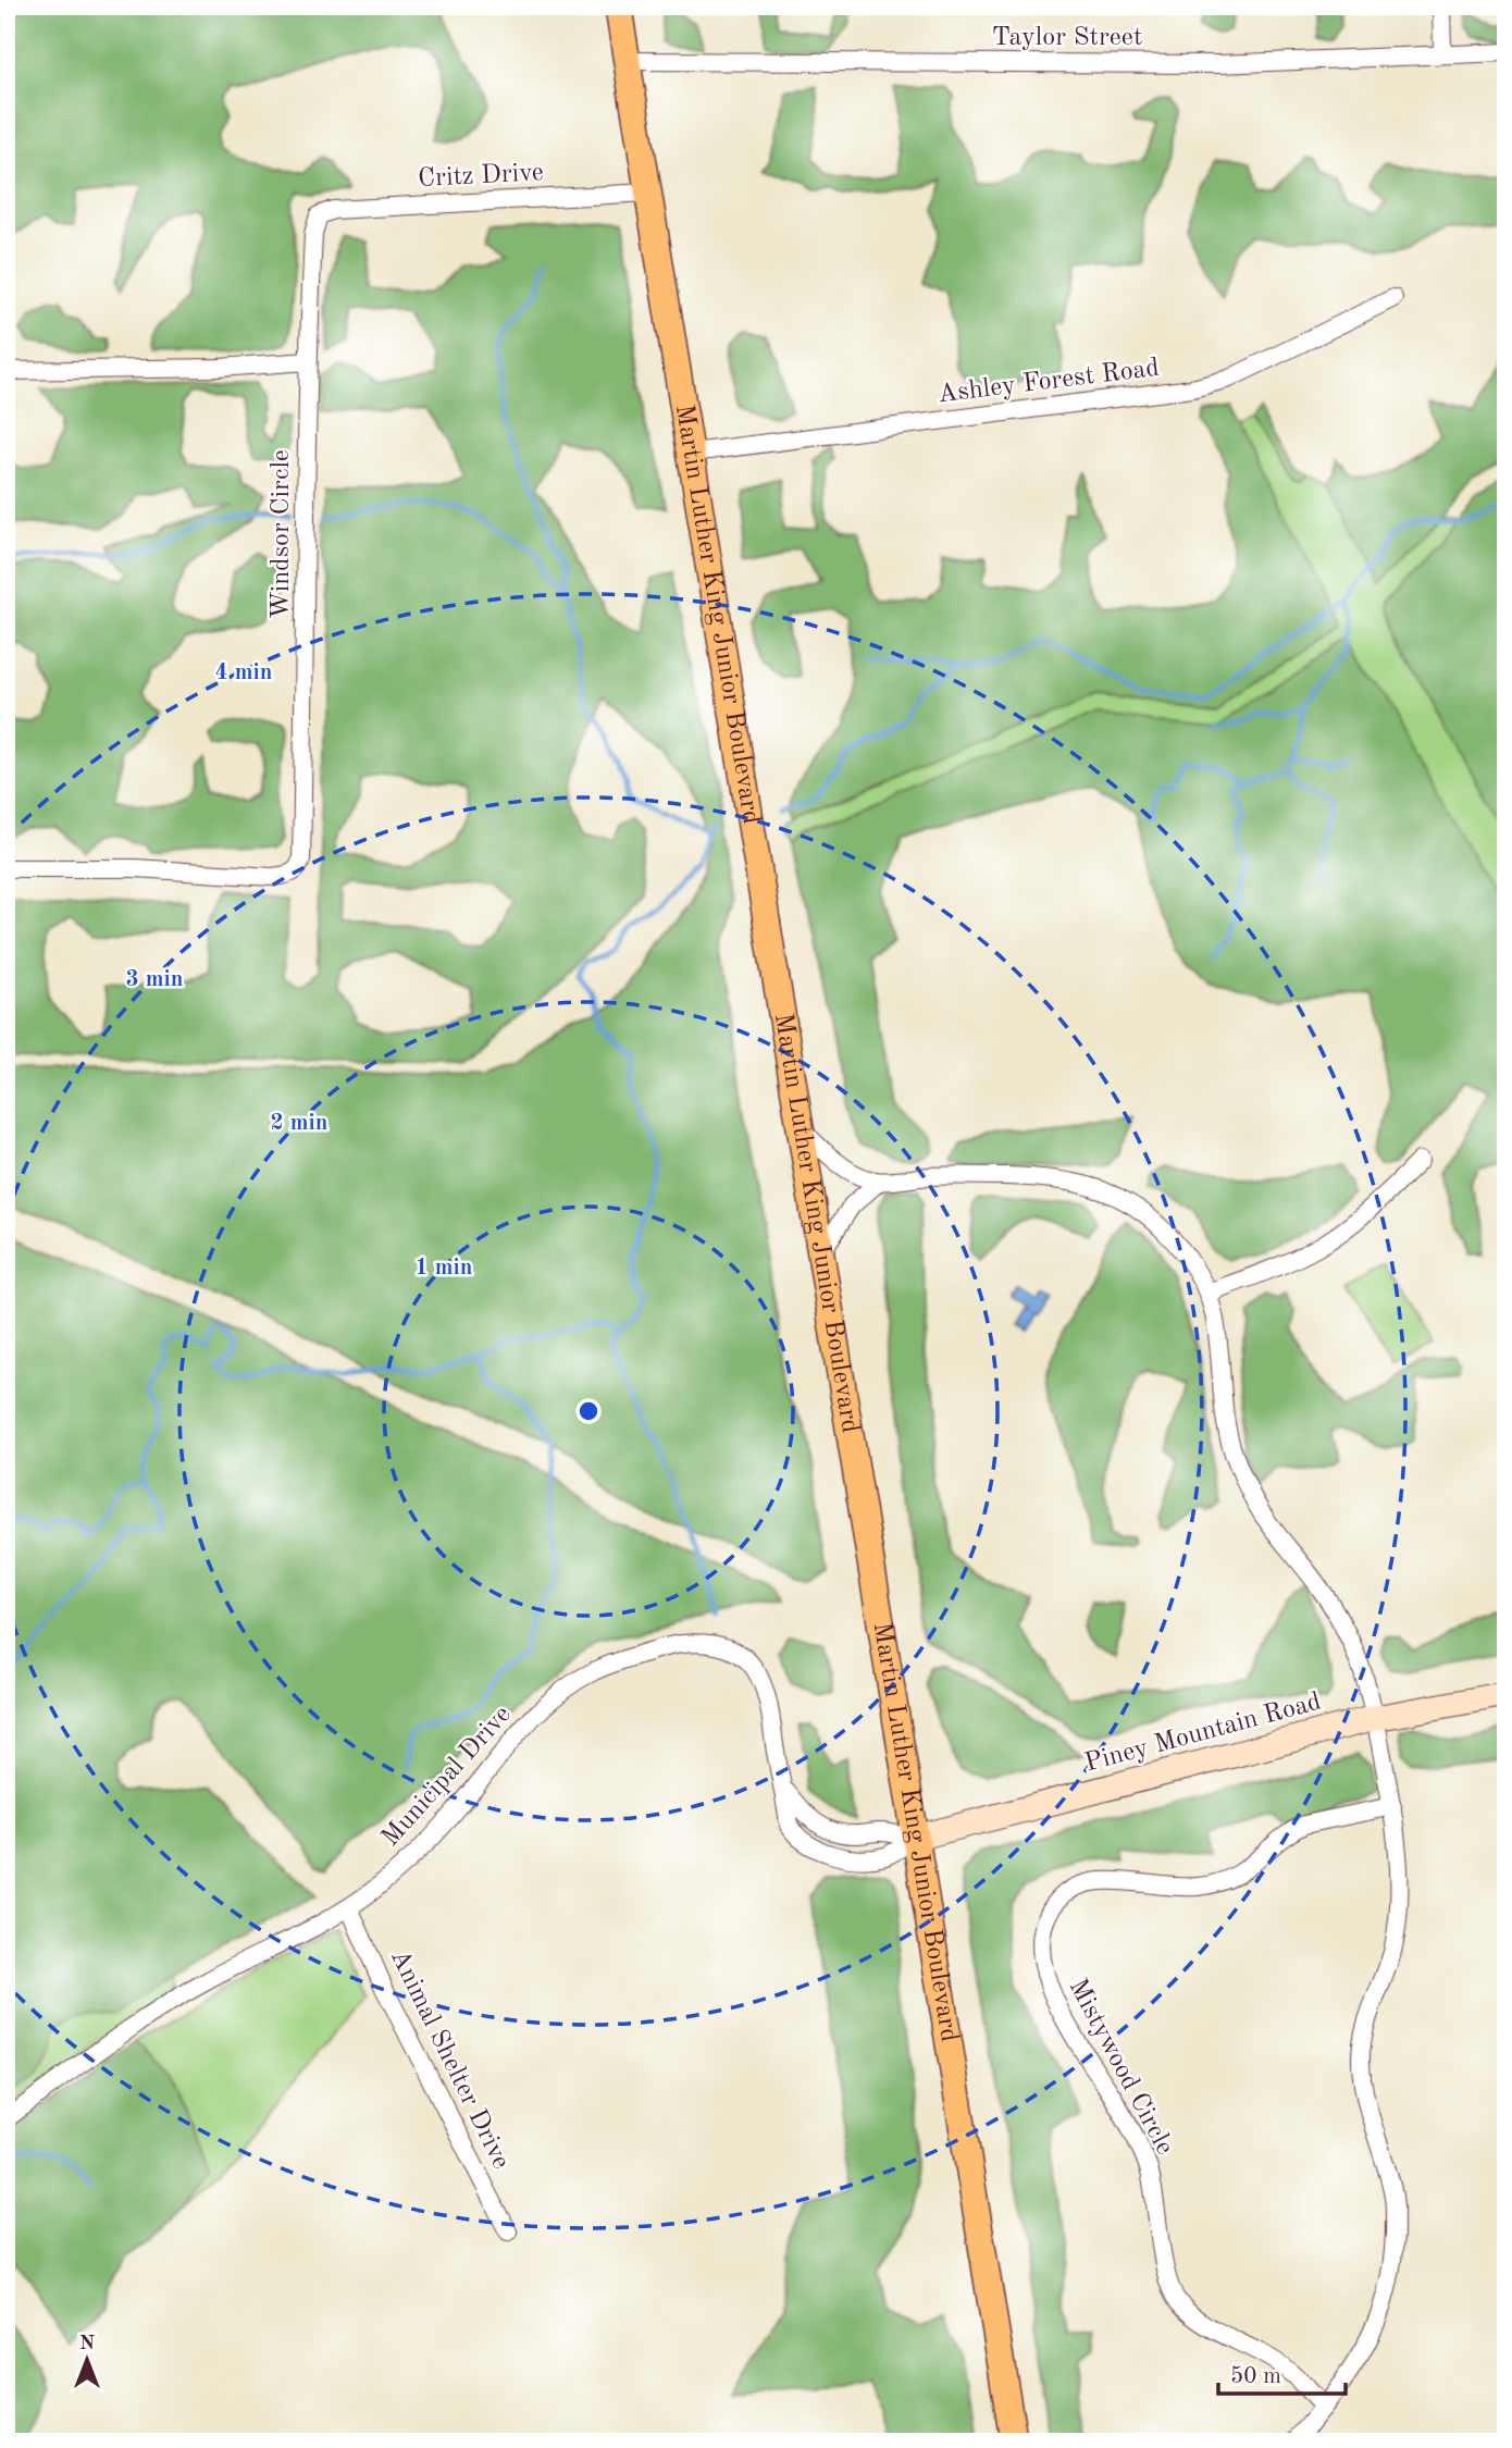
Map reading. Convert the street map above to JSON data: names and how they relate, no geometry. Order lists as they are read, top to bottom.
{
  "streets": {
    "main road": ["Martin Luther King Junior Boulevard"],
    "street": [
      "Taylor Street",
      "Critz Drive",
      "Ashley Forest Road",
      "Windsor Circle",
      "Piney Mountain Road",
      "Municipal Drive",
      "Animal Shelter Drive",
      "Mistywood Circle"
    ]
  },
  "crossings": [
    ["Taylor Street", "Martin Luther King Junior Boulevard"],
    ["Critz Drive", "Windsor Circle"],
    ["Critz Drive", "Martin Luther King Junior Boulevard"],
    ["Ashley Forest Road", "Martin Luther King Junior Boulevard"],
    ["Martin Luther King Junior Boulevard", "Piney Mountain Road"],
    ["Martin Luther King Junior Boulevard", "Municipal Drive"],
    ["Piney Mountain Road", "Municipal Drive"],
    ["Municipal Drive", "Animal Shelter Drive"]
  ],
  "scale_bar": "50 m",
  "north": "top",
  "rings": [
    "4 min",
    "3 min",
    "2 min",
    "1 min"
  ]
}
